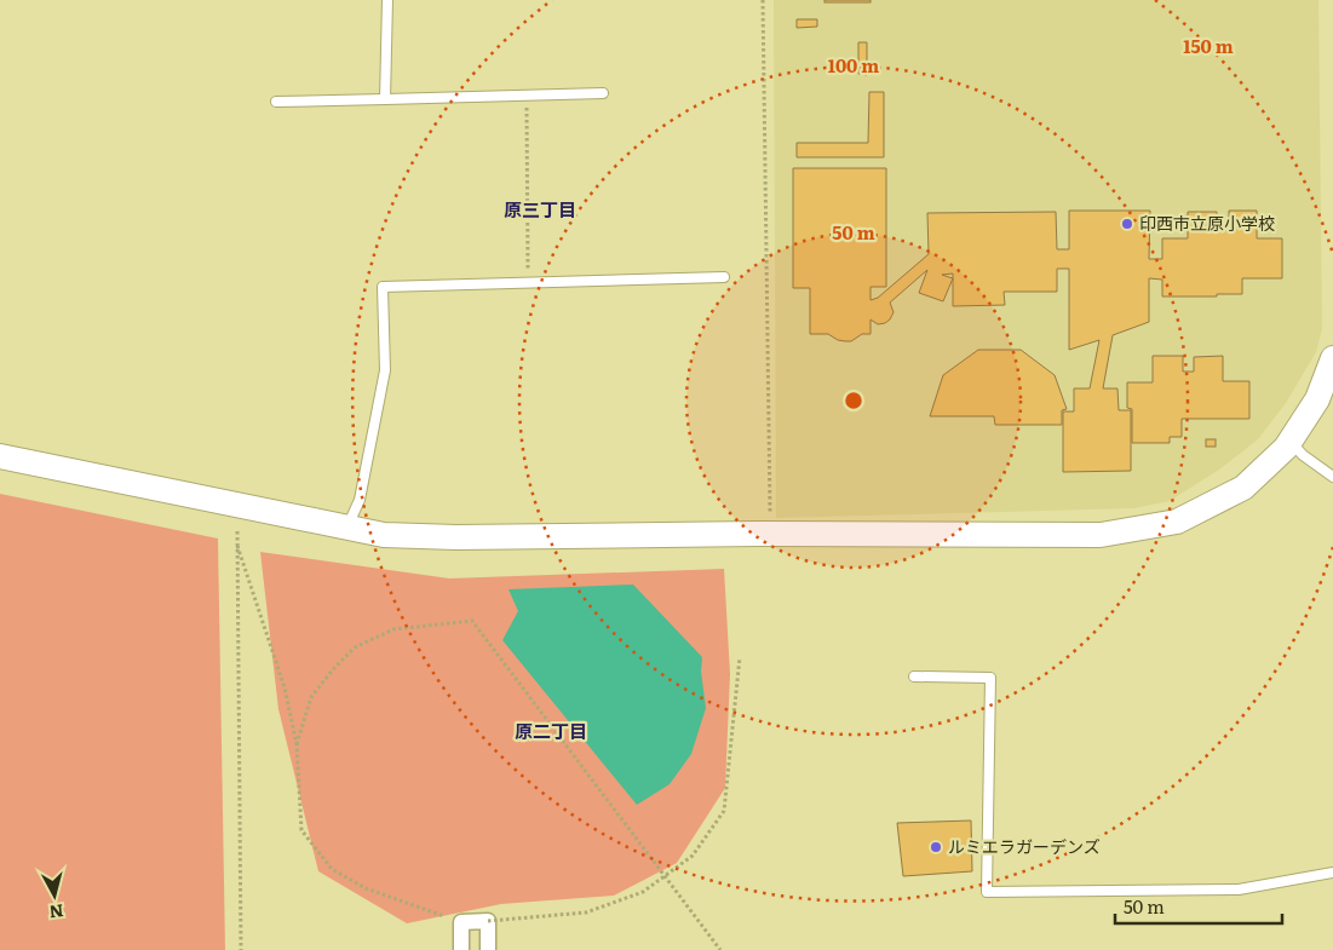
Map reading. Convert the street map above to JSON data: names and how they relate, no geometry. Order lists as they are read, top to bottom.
{
  "districts": ["原三丁目", "原二丁目"],
  "places": ["印西市立原小学校", "ルミエラガーデンズ"],
  "scale_bar": "50 m",
  "north": "bottom",
  "rings": ["150 m", "100 m", "50 m"]
}
